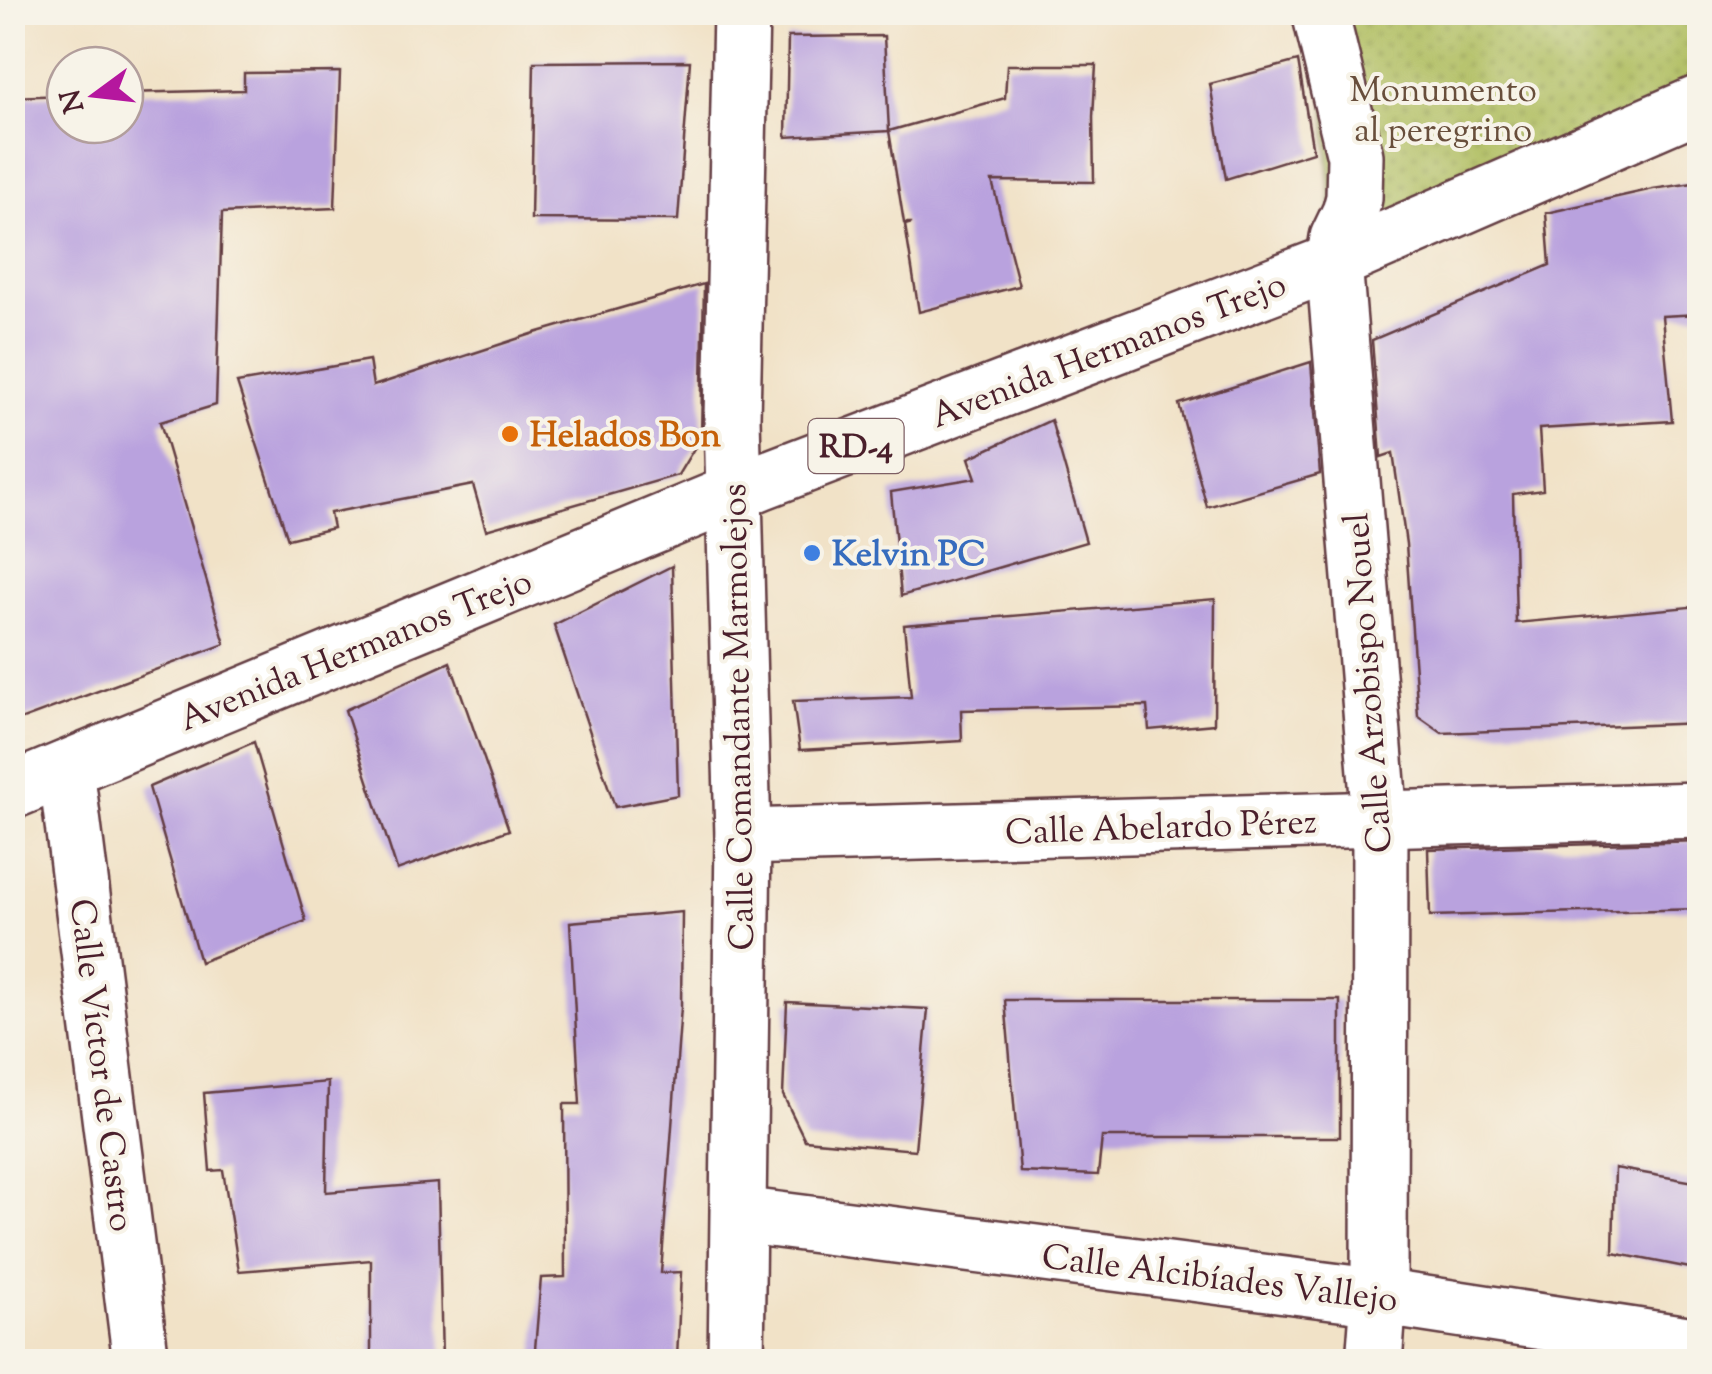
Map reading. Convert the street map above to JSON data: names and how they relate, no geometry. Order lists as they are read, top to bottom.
{
  "streets": {
    "street": [
      "Avenida Hermanos Trejo",
      "RD-4",
      "Calle Arzobispo Nouel",
      "Calle Comandante Marmolejos",
      "Calle Abelardo Pérez",
      "Calle Víctor de Castro",
      "Calle Alcibíades Vallejo"
    ]
  },
  "crossings": [
    ["Avenida Hermanos Trejo", "Calle Arzobispo Nouel"],
    ["Avenida Hermanos Trejo", "Calle Comandante Marmolejos"],
    ["Avenida Hermanos Trejo", "Calle Víctor de Castro"],
    ["Calle Arzobispo Nouel", "Calle Abelardo Pérez"],
    ["Calle Arzobispo Nouel", "Calle Alcibíades Vallejo"],
    ["Calle Comandante Marmolejos", "Calle Abelardo Pérez"],
    ["Calle Comandante Marmolejos", "Calle Alcibíades Vallejo"]
  ],
  "parks": ["Monumento al peregrino"],
  "places": ["Helados Bon", "Kelvin PC"],
  "north": "left"
}
